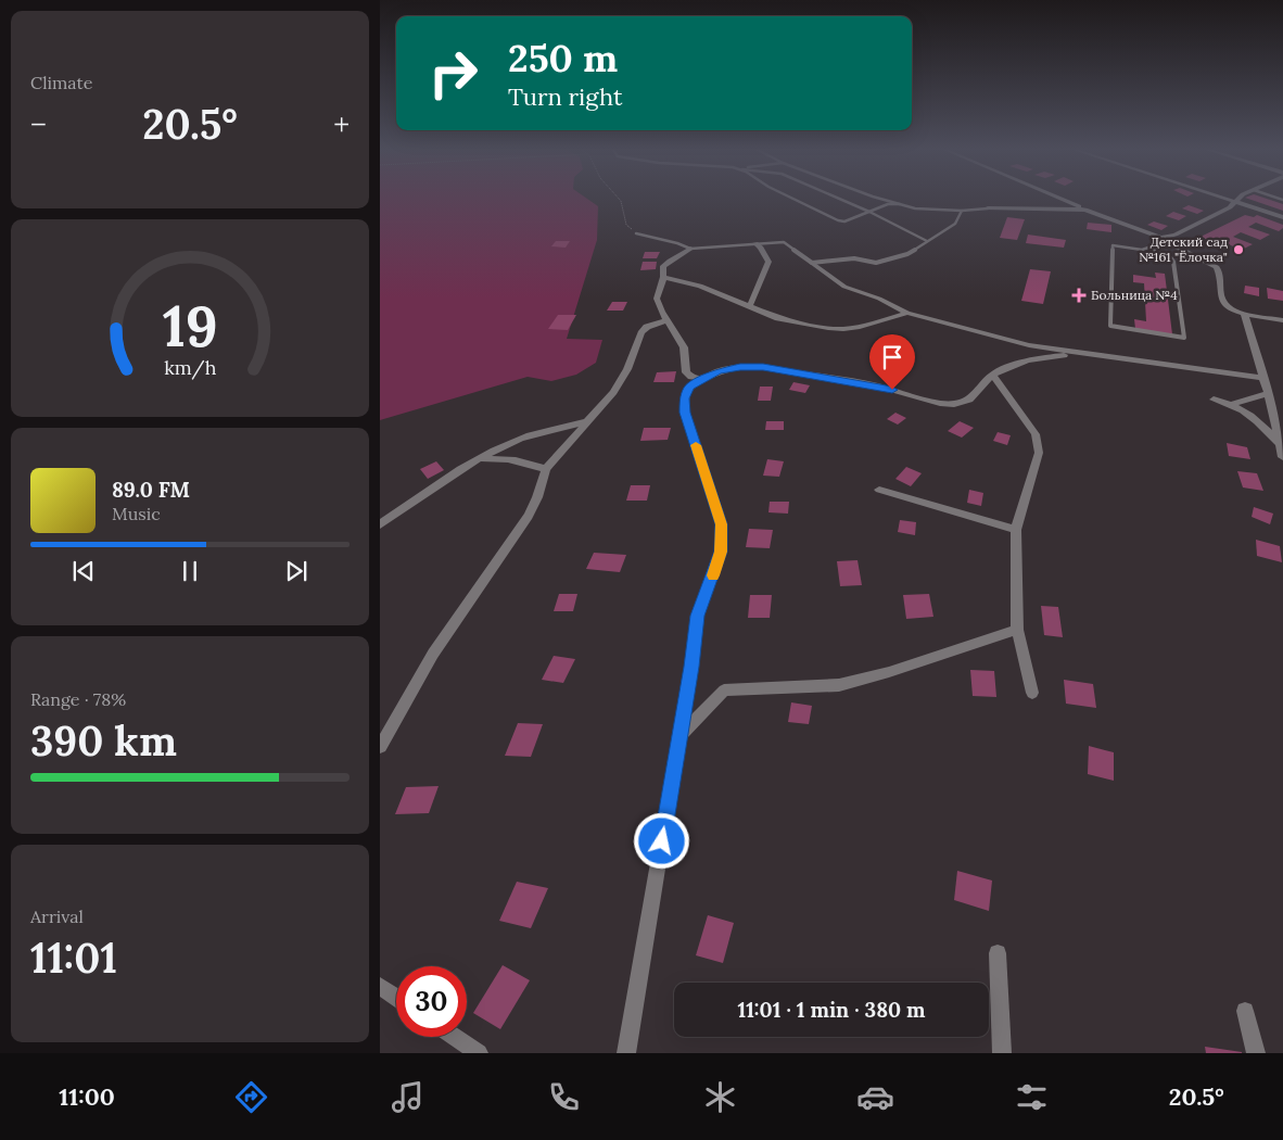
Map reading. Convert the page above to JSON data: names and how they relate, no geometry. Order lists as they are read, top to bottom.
{
  "places": {
    "other": ["Детский сад №161 \"Ёлочка\""],
    "health": ["Больница №4"]
  },
  "page": {
    "tile": [
      "Climate",
      ["Range · 78%", "390 km"],
      ["Arrival", "11:01"]
    ],
    "turn": ["250 m", "Turn right"],
    "heat": ["−", "20.5°", "+"],
    "song": ["89.0 FM", "Music"],
    "limit": "30",
    "trip": "11:01 · 1 min · 380 m",
    "tabs": ["11:00", "20.5°"],
    "gauge": ["19", "km/h"]
  }
}
